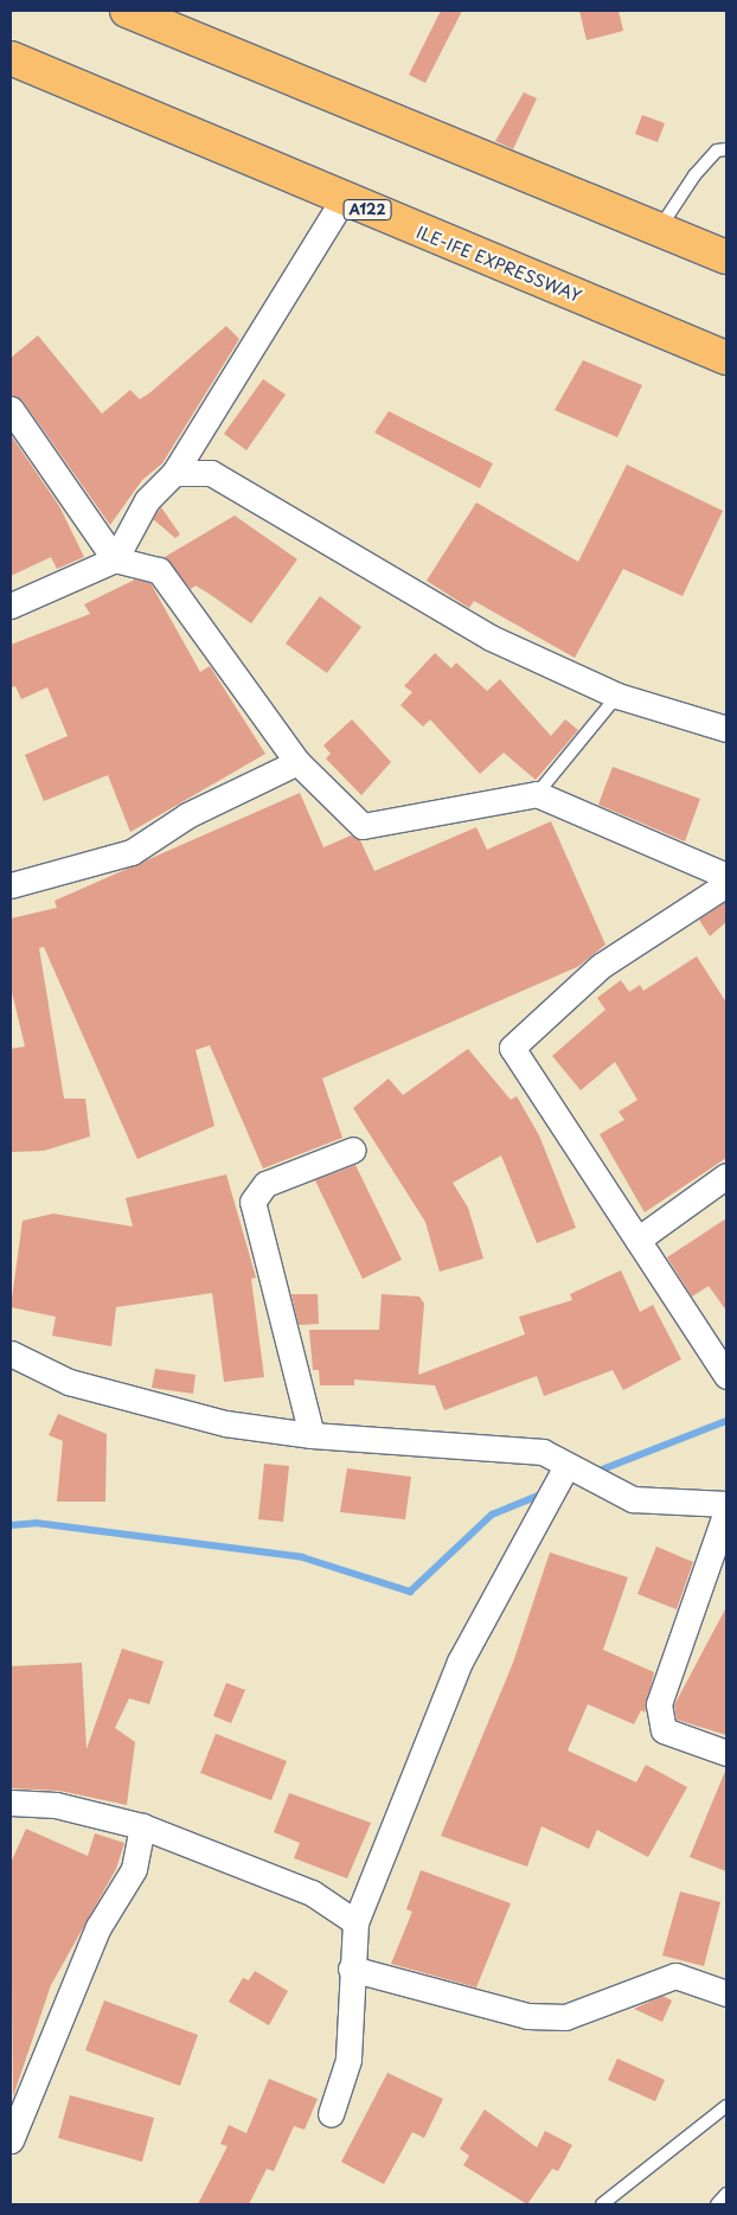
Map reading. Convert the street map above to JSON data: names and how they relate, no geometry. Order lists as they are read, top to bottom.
{
  "streets": {
    "highway": ["A122", "ILE-IFE EXPRESSWAY"]
  }
}
